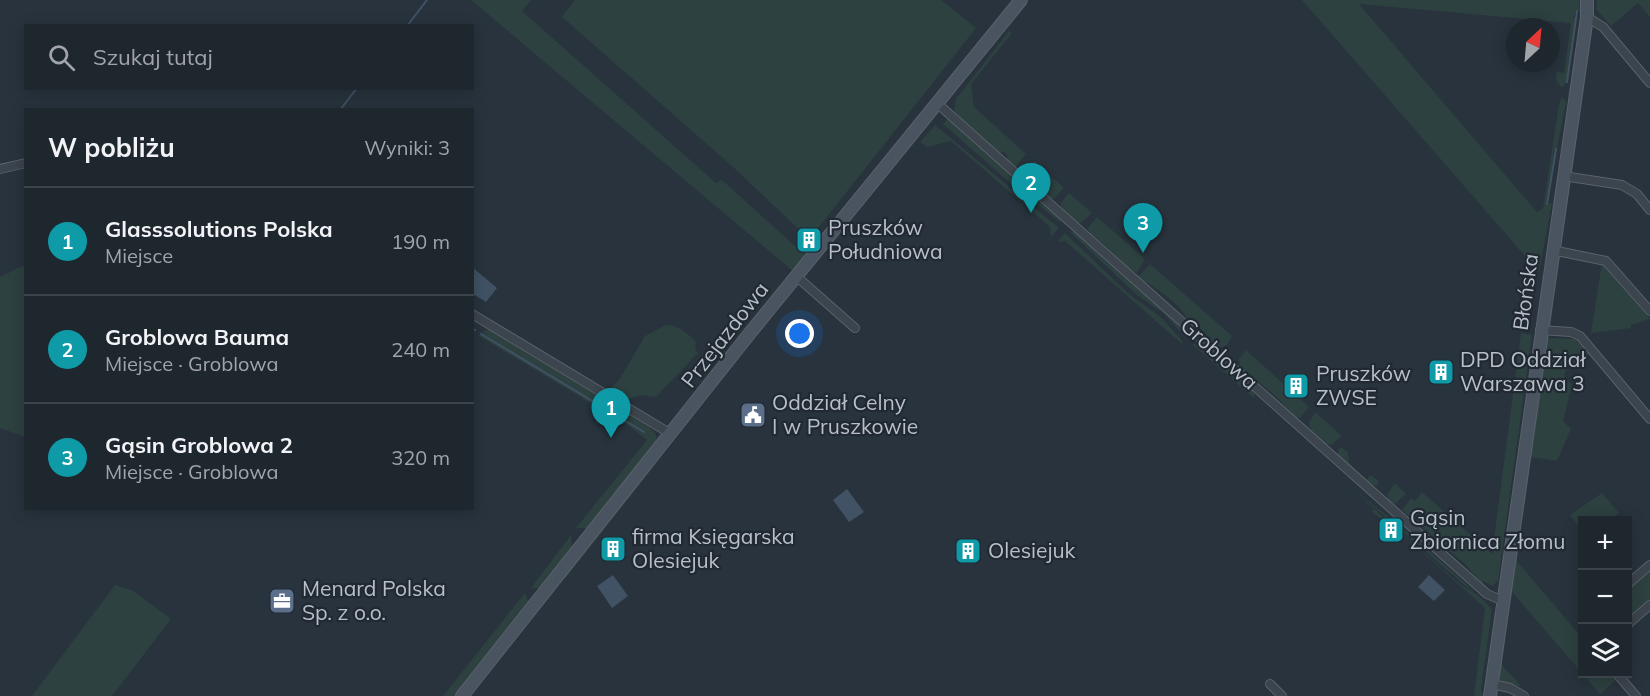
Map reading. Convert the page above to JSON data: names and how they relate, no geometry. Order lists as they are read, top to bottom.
{
  "streets": {
    "street": ["Błońska", "Przejazdowa", "Groblowa"]
  },
  "crossings": [
    ["Błońska", "Groblowa"],
    ["Przejazdowa", "Groblowa"]
  ],
  "places": {
    "building": [
      "Pruszków Południowa",
      "DPD Oddział Warszawa 3",
      "Pruszków ZWSE",
      "Gąsin Zbiornica Złomu",
      "firma Księgarska Olesiejuk",
      "Olesiejuk"
    ],
    "public building": ["Oddział Celny I w Pruszkowie"],
    "office": ["Menard Polska Sp. z o.o."]
  },
  "north": "top right",
  "page": {
    "search": "Szukaj tutaj",
    "heading": ["W pobliżu", "Wyniki: 3"],
    "pins": ["2", "3", "1"],
    "list": [
      {
        "mark": "1",
        "name": "Glasssolutions Polska",
        "note": "Miejsce",
        "value": "190 m"
      },
      {
        "mark": "2",
        "name": "Groblowa Bauma",
        "note": "Miejsce · Groblowa",
        "value": "240 m"
      },
      {
        "mark": "3",
        "name": "Gąsin Groblowa 2",
        "note": "Miejsce · Groblowa",
        "value": "320 m"
      }
    ],
    "map_buttons": ["+", "−"]
  }
}
